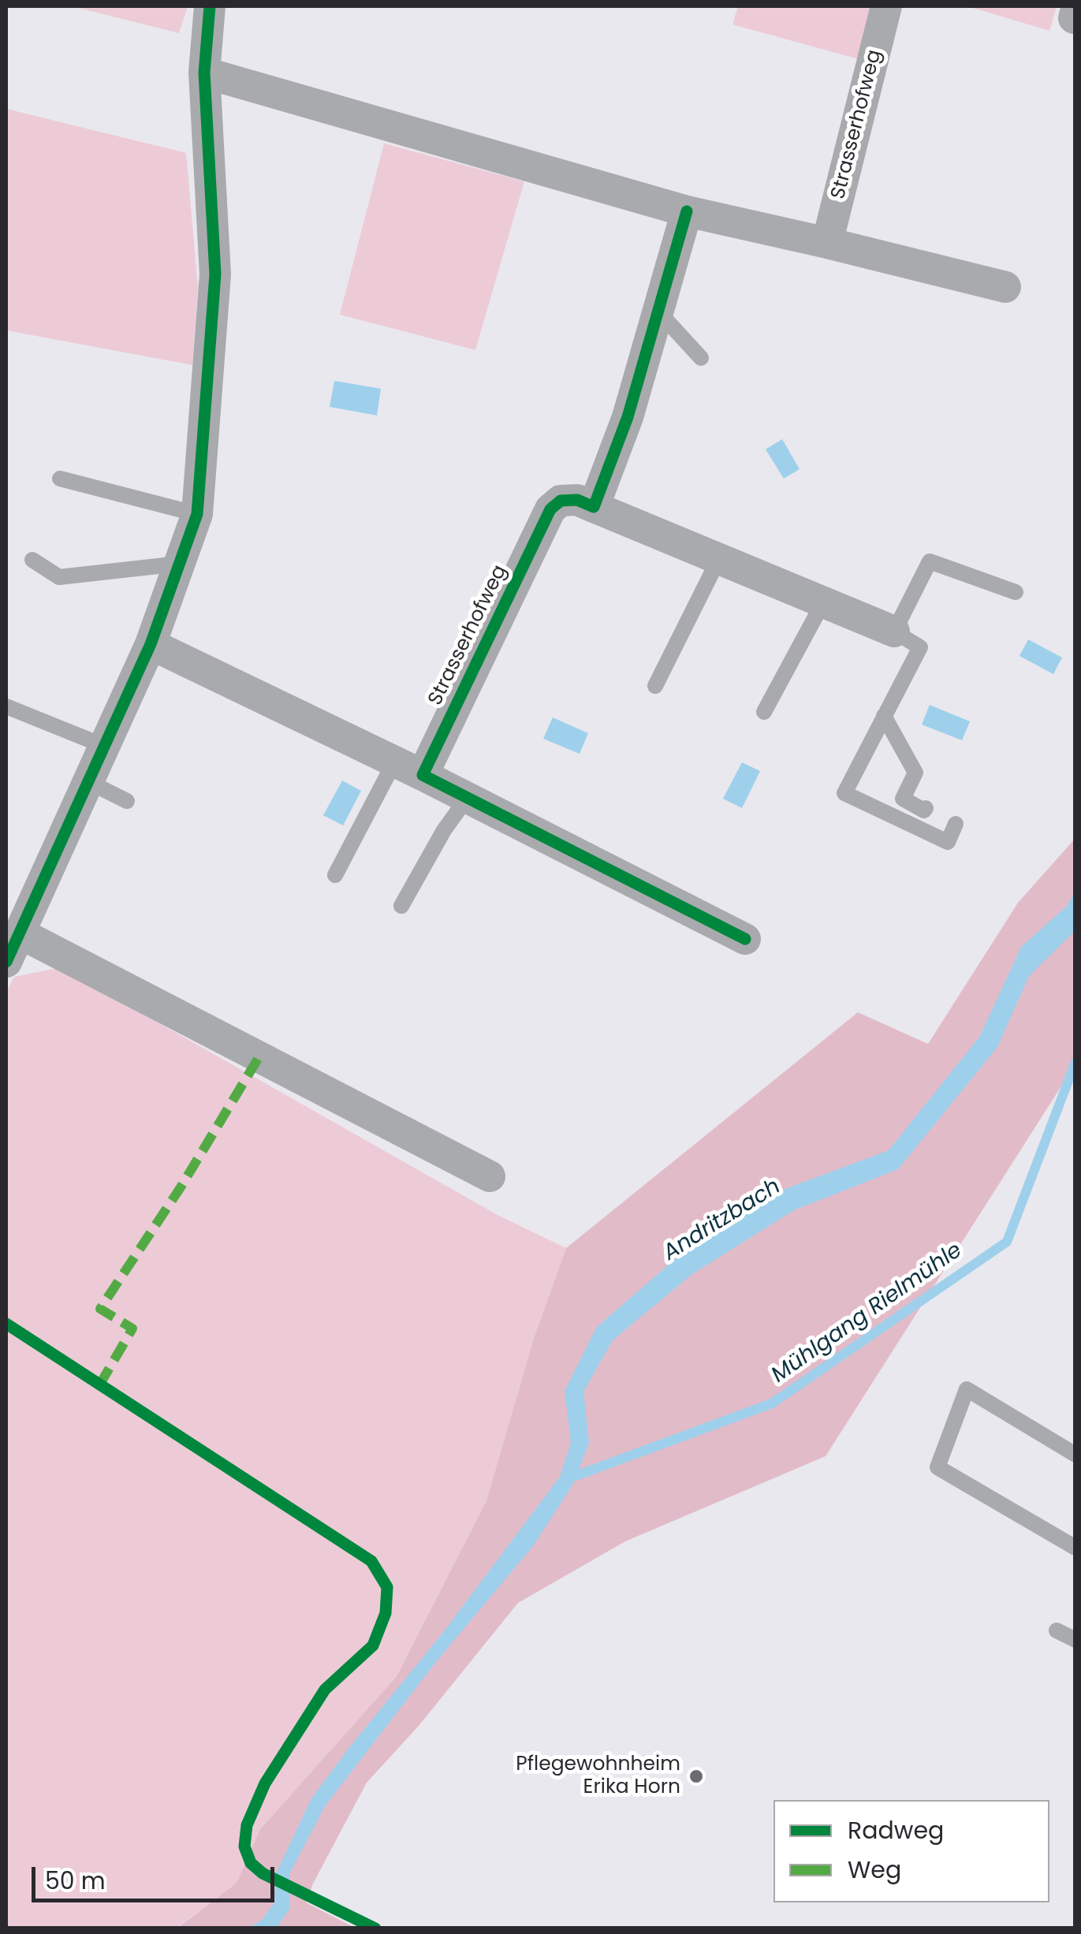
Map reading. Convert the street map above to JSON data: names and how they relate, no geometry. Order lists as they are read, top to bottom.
{
  "streets": {
    "street": ["Strasserhofweg"]
  },
  "water": ["Andritzbach", "Mühlgang Rielmühle"],
  "places": ["Pflegewohnheim Erika Horn"],
  "legend": ["Radweg", "Weg"],
  "scale_bar": "50 m"
}
